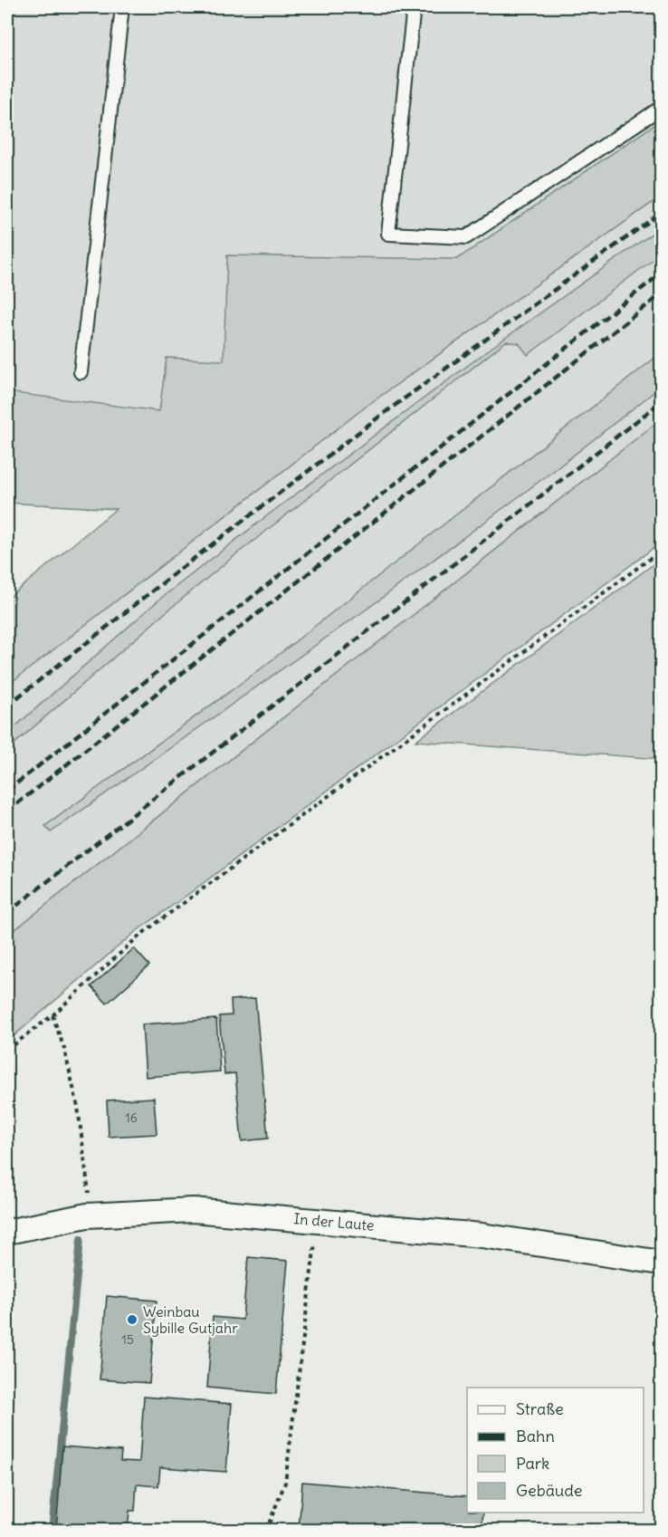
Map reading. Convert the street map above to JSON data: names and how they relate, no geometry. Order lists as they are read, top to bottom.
{
  "streets": {
    "street": ["In der Laute"]
  },
  "places": ["Weinbau Sybille Gutjahr"],
  "house_numbers": ["16", "15"],
  "legend": [
    "Straße",
    "Bahn",
    "Park",
    "Gebäude"
  ]
}
